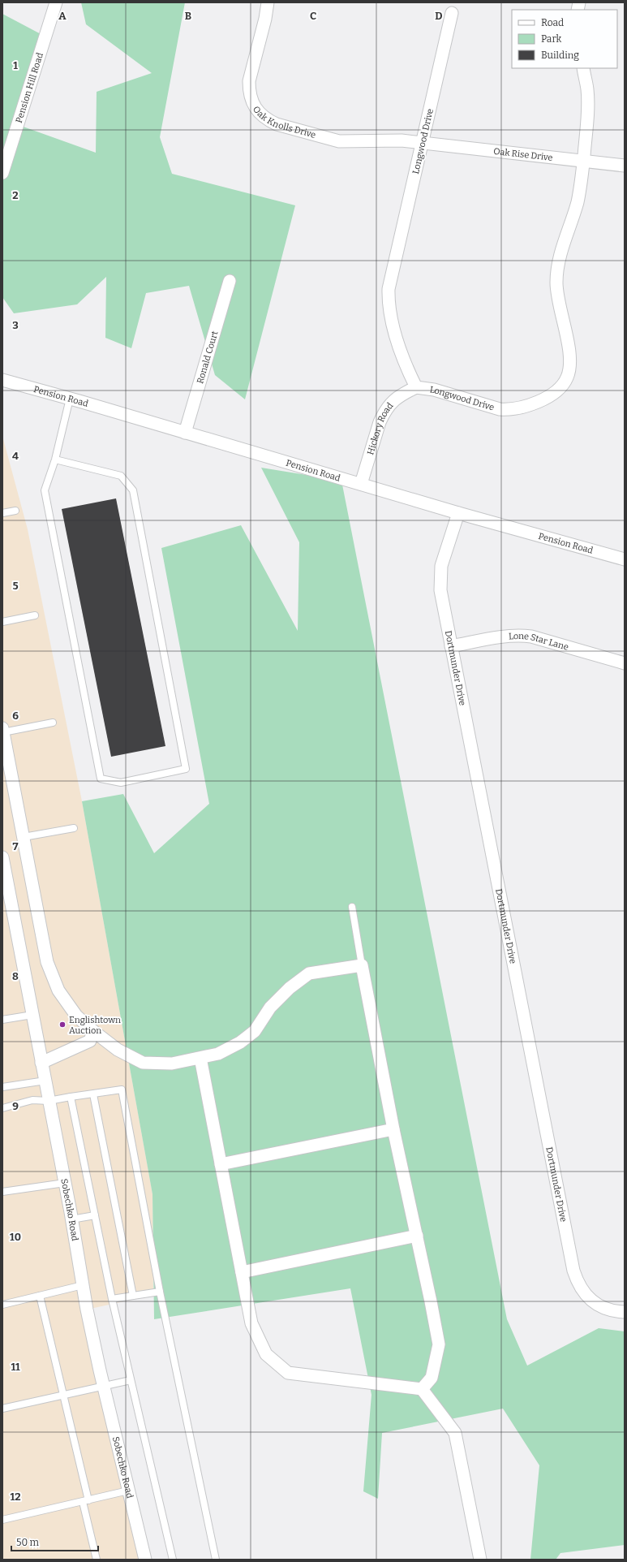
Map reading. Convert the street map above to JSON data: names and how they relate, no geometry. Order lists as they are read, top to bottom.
{
  "streets": {
    "street": [
      "Pension Hill Road",
      "Oak Knolls Drive",
      "Longwood Drive",
      "Oak Rise Drive",
      "Ronald Court",
      "Pension Road",
      "Hickory Road",
      "Lone Star Lane",
      "Dortmunder Drive",
      "Sobechko Road"
    ]
  },
  "crossings": [
    ["Oak Knolls Drive", "Longwood Drive"],
    ["Oak Knolls Drive", "Oak Rise Drive"],
    ["Longwood Drive", "Oak Rise Drive"],
    ["Longwood Drive", "Hickory Road"],
    ["Ronald Court", "Pension Road"],
    ["Pension Road", "Hickory Road"],
    ["Pension Road", "Dortmunder Drive"],
    ["Lone Star Lane", "Dortmunder Drive"]
  ],
  "places": ["Englishtown Auction"],
  "legend": ["Road", "Park", "Building"],
  "scale_bar": "50 m",
  "grid": {
    "columns": [
      "A",
      "B",
      "C",
      "D"
    ],
    "rows": [
      "1",
      "2",
      "3",
      "4",
      "5",
      "6",
      "7",
      "8",
      "9",
      "10",
      "11",
      "12"
    ]
  }
}
